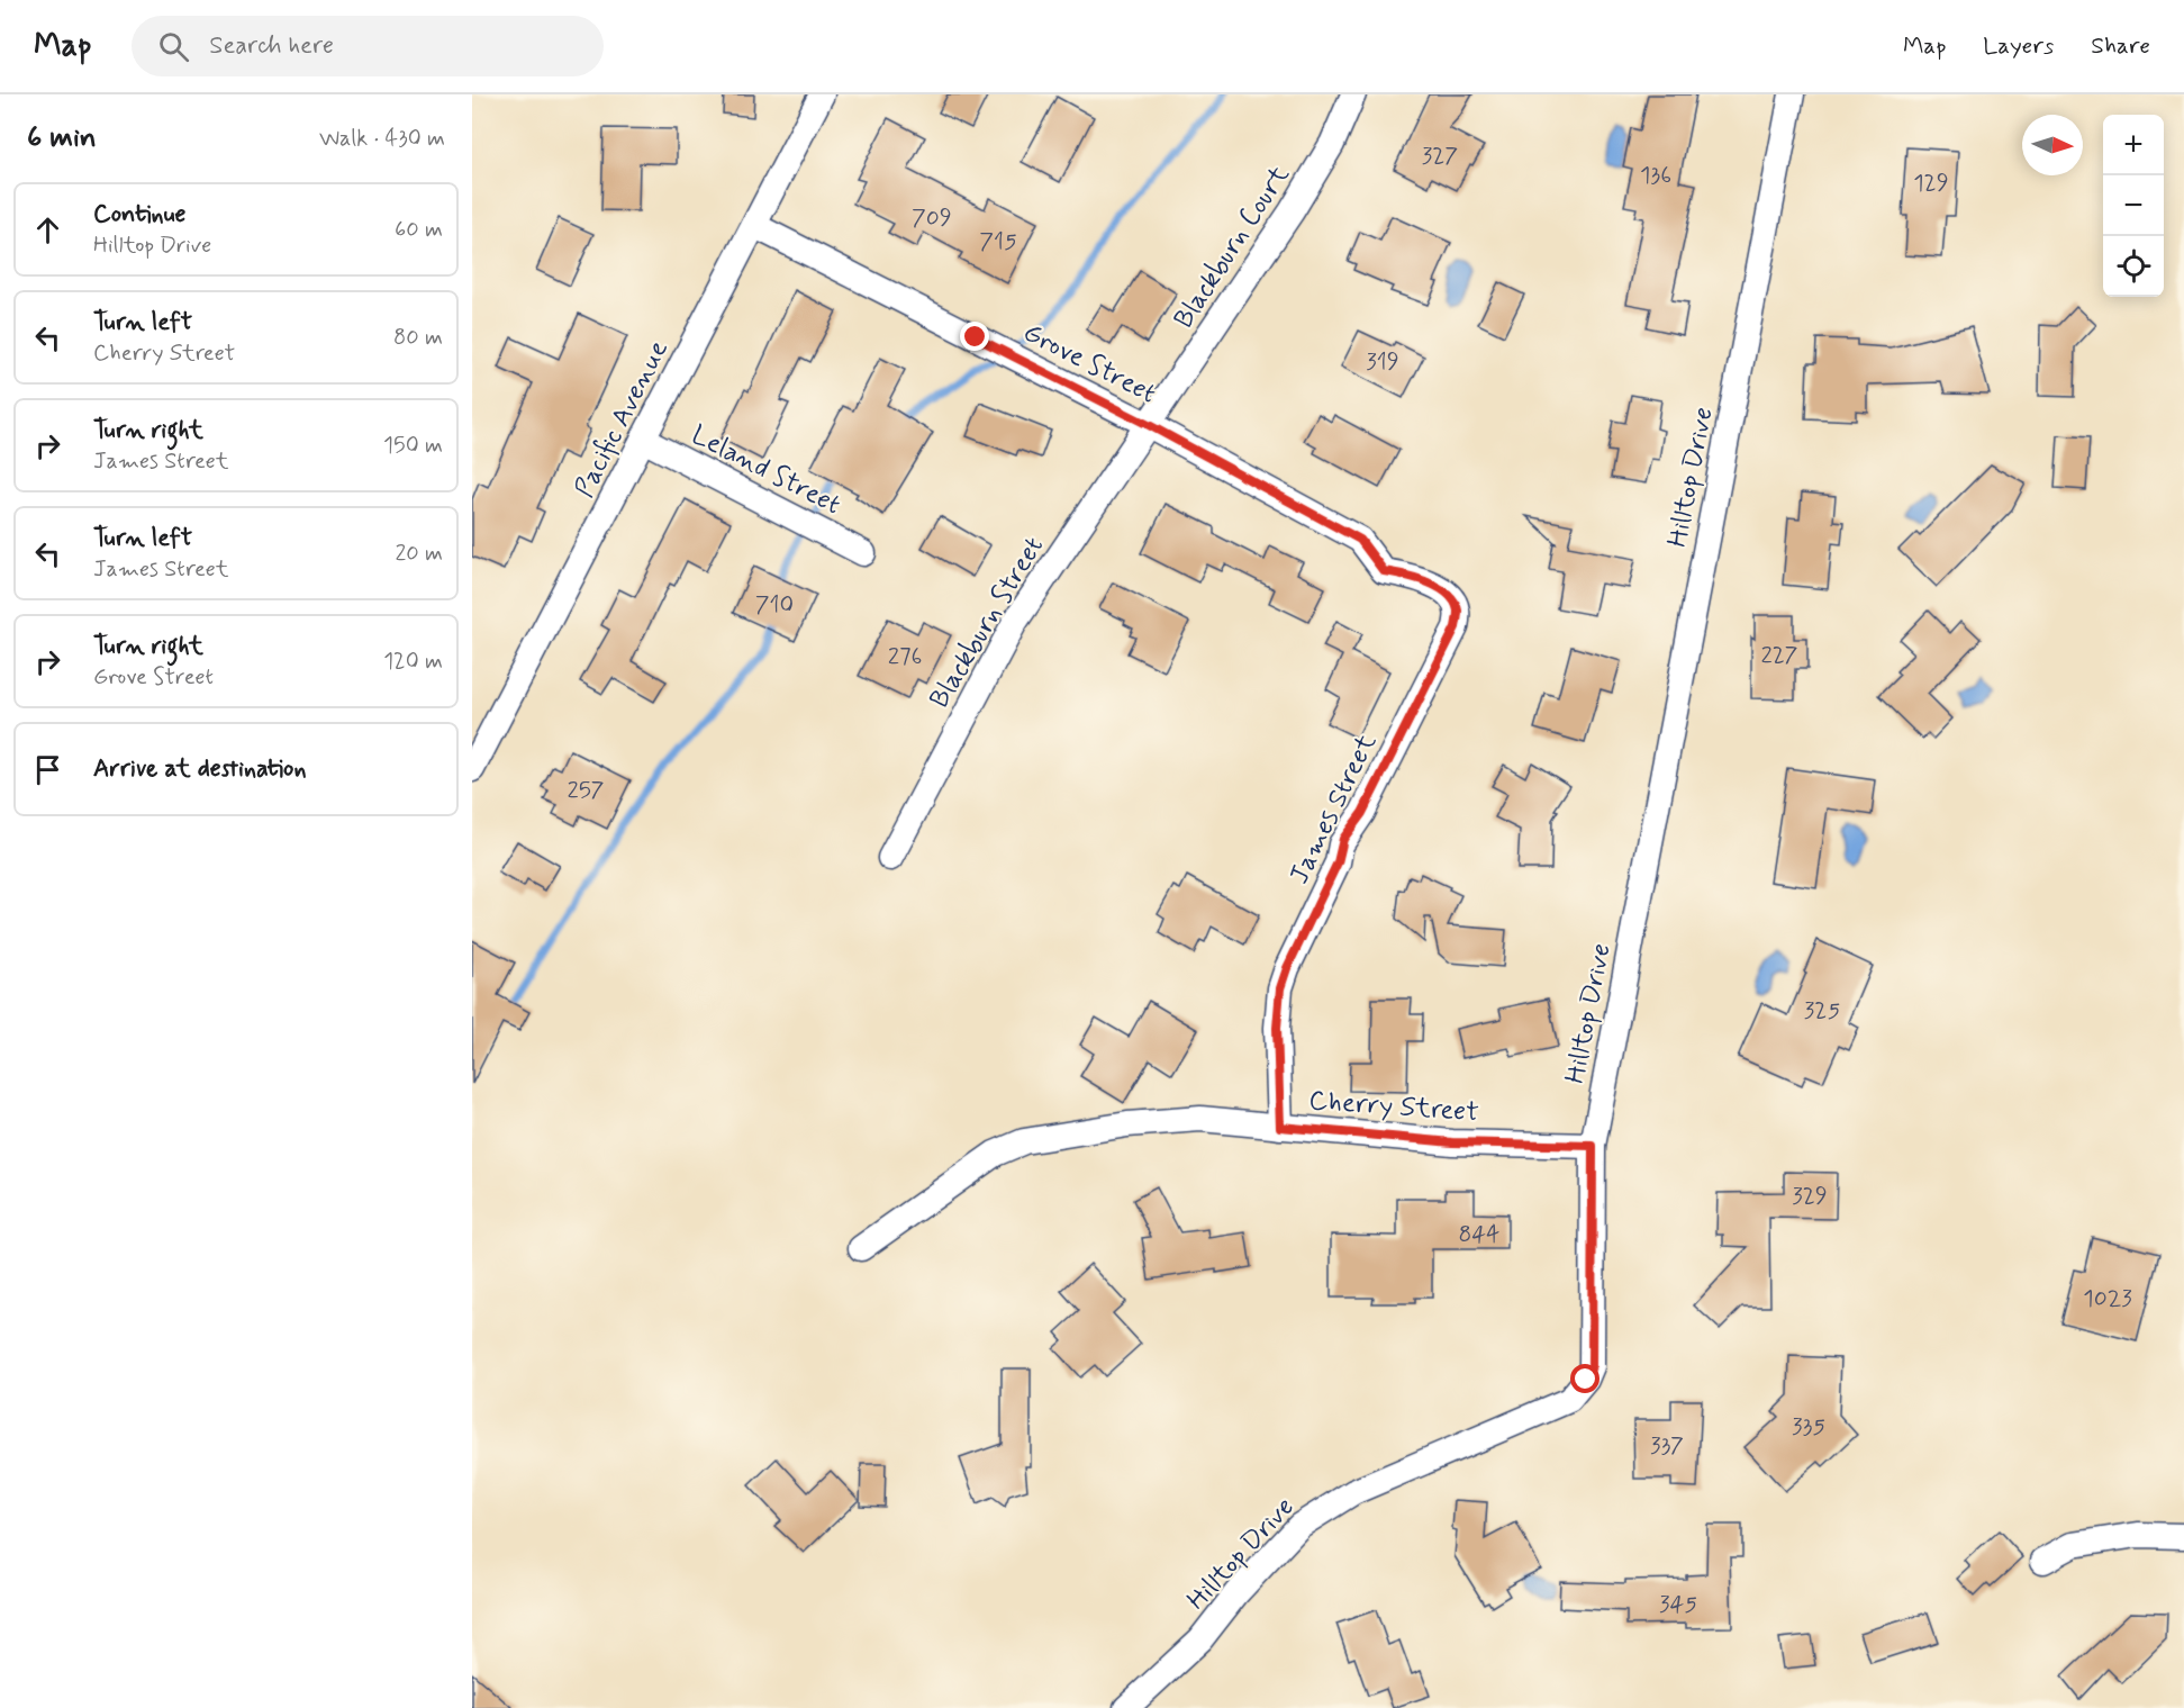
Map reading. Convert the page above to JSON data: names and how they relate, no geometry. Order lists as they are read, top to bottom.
{
  "streets": {
    "street": [
      "Blackburn Court",
      "Grove Street",
      "Pacific Avenue",
      "Leland Street",
      "Hilltop Drive",
      "Blackburn Street",
      "James Street",
      "Cherry Street"
    ]
  },
  "crossings": [
    ["Blackburn Court", "Grove Street"],
    ["Blackburn Court", "Blackburn Street"],
    ["Grove Street", "Pacific Avenue"],
    ["Grove Street", "Blackburn Street"],
    ["Grove Street", "James Street"],
    ["Pacific Avenue", "Leland Street"],
    ["Hilltop Drive", "Cherry Street"],
    ["James Street", "Cherry Street"]
  ],
  "house_numbers": [
    "327",
    "136",
    "129",
    "709",
    "715",
    "319",
    "710",
    "227",
    "276",
    "257",
    "325",
    "329",
    "844",
    "1023",
    "335",
    "337",
    "345"
  ],
  "north": "right",
  "page": {
    "header": "Map",
    "search": "Search here",
    "nav": ["Map", "Layers", "Share"],
    "heading": ["6 min", "Walk · 430 m"],
    "map_buttons": ["+", "−"],
    "list": [
      ["Continue", "Hilltop Drive", "60 m"],
      ["Turn left", "Cherry Street", "80 m"],
      ["Turn right", "James Street", "150 m"],
      ["Turn left", "James Street", "20 m"],
      ["Turn right", "Grove Street", "120 m"],
      "Arrive at destination"
    ]
  }
}
